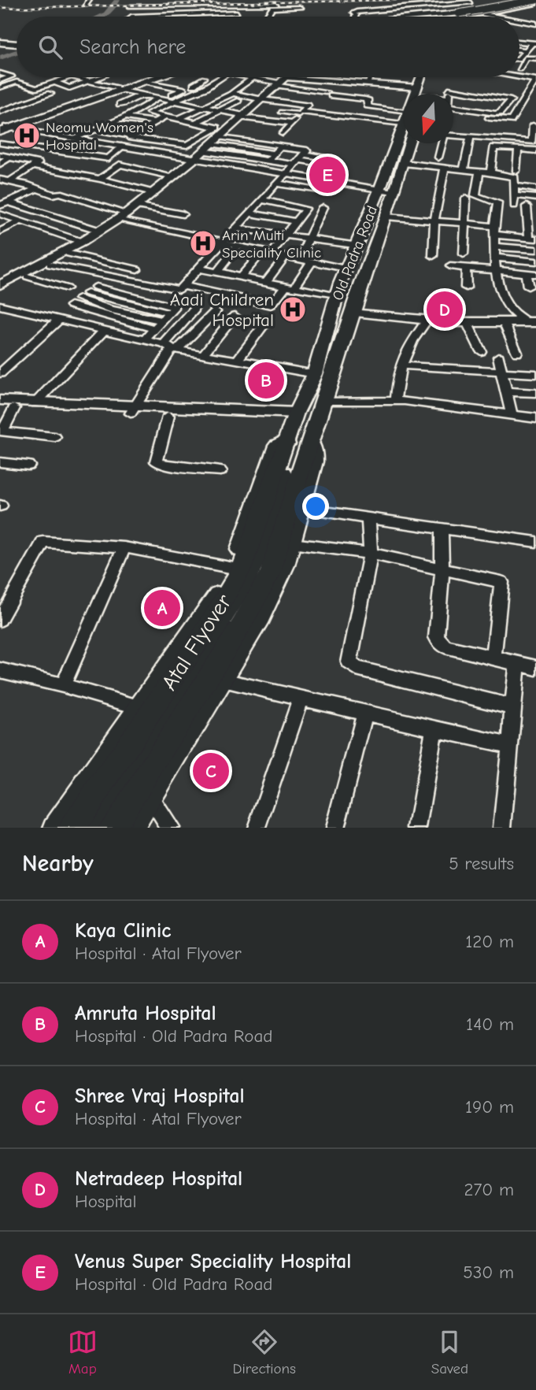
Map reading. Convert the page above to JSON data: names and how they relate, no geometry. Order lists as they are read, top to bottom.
{
  "streets": {
    "main road": ["Old Padra Road", "Atal Flyover"]
  },
  "crossings": [
    ["Old Padra Road", "Atal Flyover"]
  ],
  "places": {
    "hospital": ["Neomu Women's Hospital", "Arin Multi Speciality Clinic", "Aadi Children Hospital"]
  },
  "north": "bottom",
  "page": {
    "search": "Search here",
    "pins": [
      "E",
      "D",
      "B",
      "A",
      "C"
    ],
    "heading": ["Nearby", "5 results"],
    "list": [
      {
        "mark": "A",
        "name": "Kaya Clinic",
        "note": "Hospital · Atal Flyover",
        "value": "120 m"
      },
      {
        "mark": "B",
        "name": "Amruta Hospital",
        "note": "Hospital · Old Padra Road",
        "value": "140 m"
      },
      {
        "mark": "C",
        "name": "Shree Vraj Hospital",
        "note": "Hospital · Atal Flyover",
        "value": "190 m"
      },
      {
        "mark": "D",
        "name": "Netradeep Hospital",
        "note": "Hospital",
        "value": "270 m"
      },
      {
        "mark": "E",
        "name": "Venus Super Speciality Hospital",
        "note": "Hospital · Old Padra Road",
        "value": "530 m"
      }
    ],
    "nav": ["Map", "Directions", "Saved"]
  }
}
